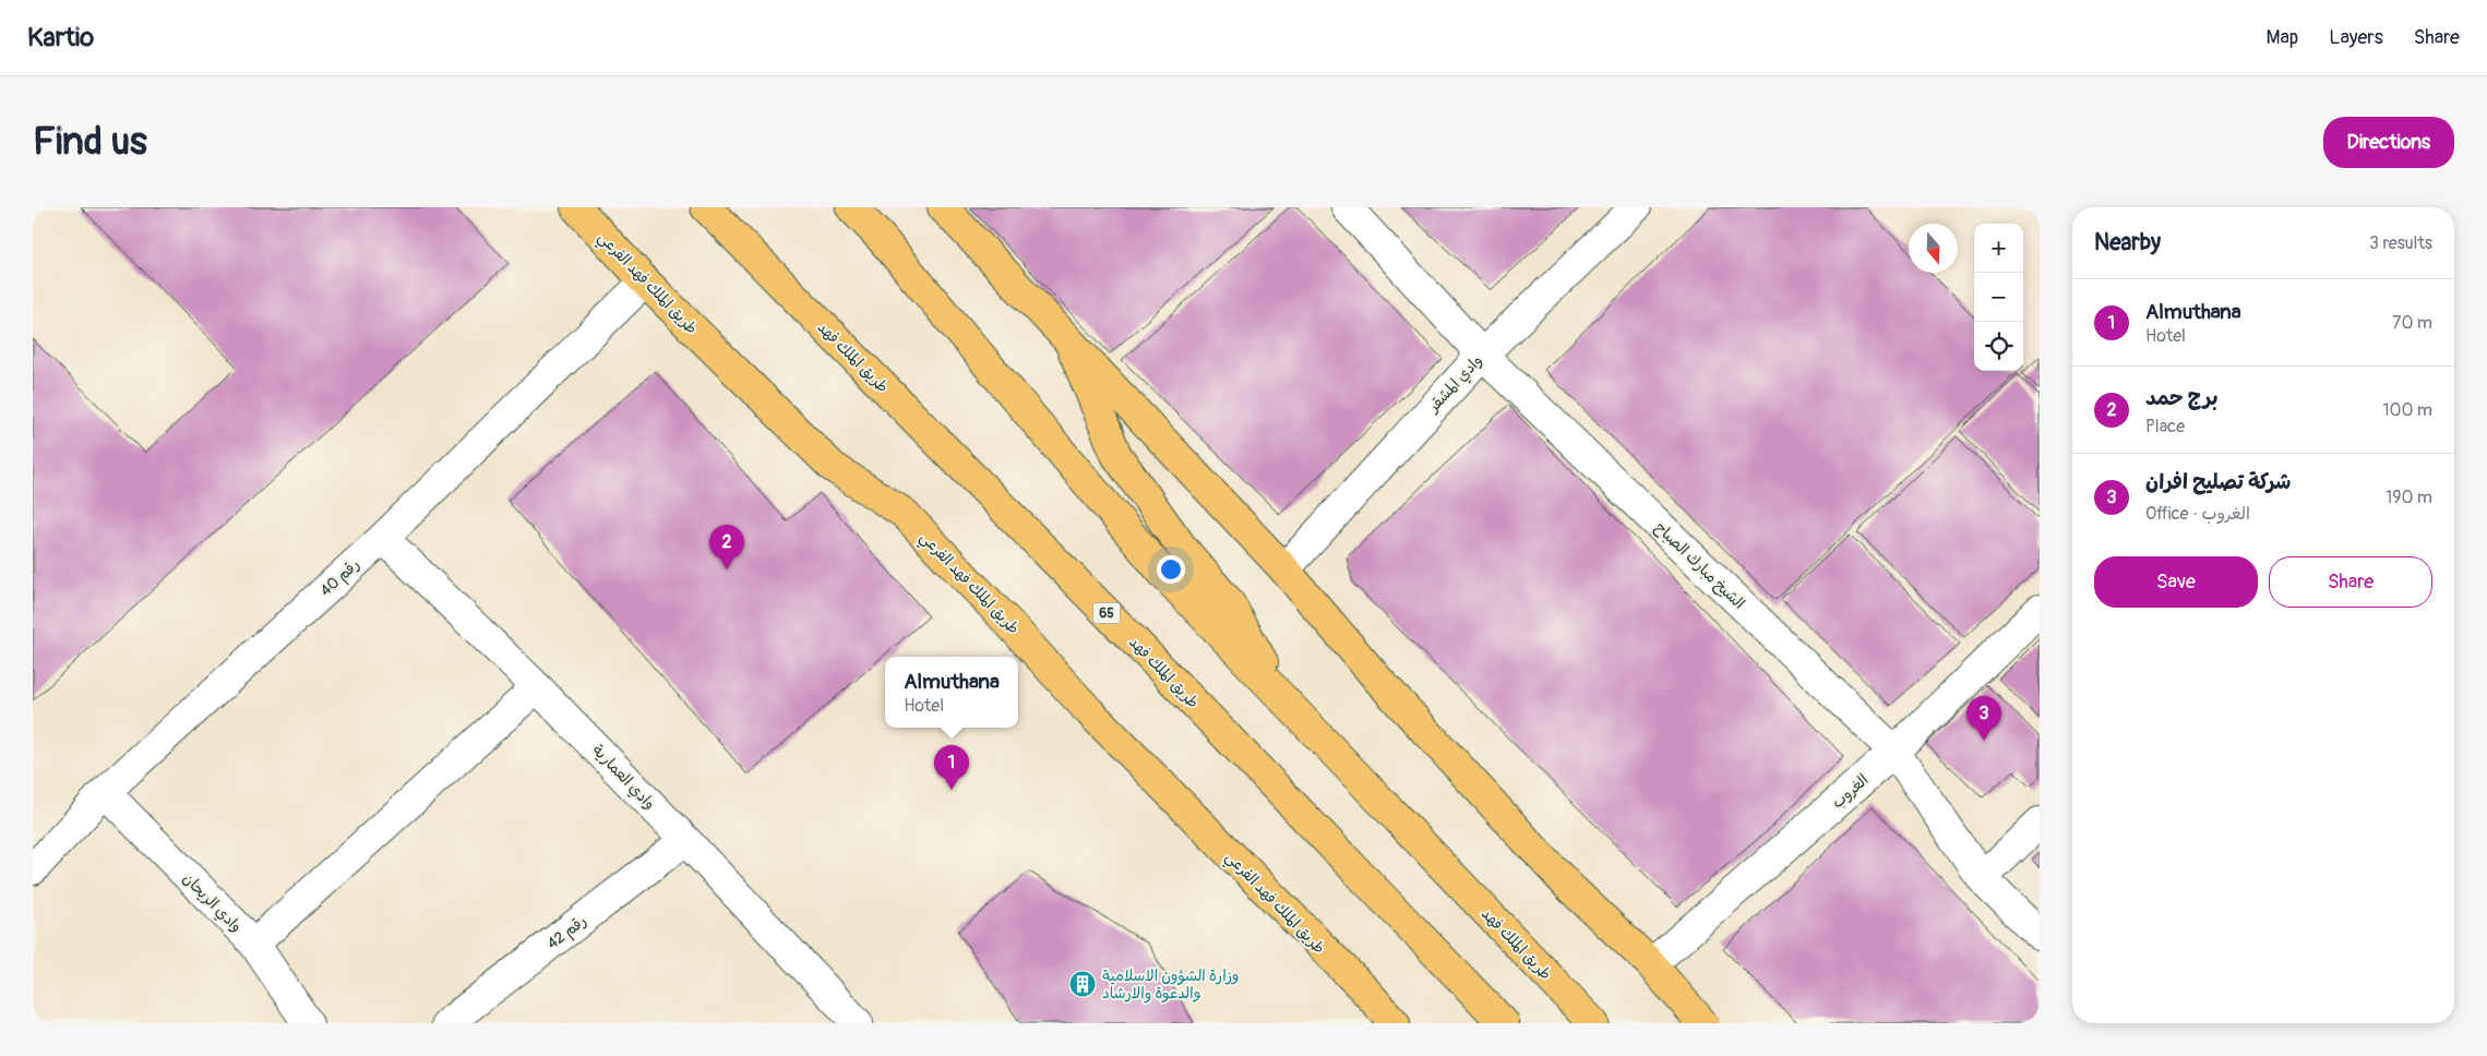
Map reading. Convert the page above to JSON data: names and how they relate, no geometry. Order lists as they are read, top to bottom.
{
  "streets": {
    "main road": ["طريق الملك فهد الفرعي", "طريق الملك فهد", "65"],
    "street": [
      "وادي المشقر",
      "الشيخ مبارك الصباح",
      "رقم 40",
      "وادي العمارية",
      "الغروب",
      "وادي الريحان",
      "رقم 42"
    ]
  },
  "crossings": [
    ["طريق الملك فهد الفرعي", "رقم 40"],
    ["وادي المشقر", "الشيخ مبارك الصباح"],
    ["الشيخ مبارك الصباح", "الغروب"],
    ["رقم 40", "وادي العمارية"],
    ["رقم 40", "وادي الريحان"],
    ["وادي العمارية", "رقم 42"]
  ],
  "places": {
    "building": ["وزارة الشؤون الاسلامية والدعوة والارشاد"]
  },
  "north": "bottom",
  "page": {
    "header": "Kartio",
    "nav": ["Map", "Layers", "Share"],
    "buttons": [
      "Directions",
      ["Save", "Share"]
    ],
    "title": "Find us",
    "heading": ["Nearby", "3 results"],
    "map_buttons": ["+", "−"],
    "list": [
      {
        "mark": "1",
        "name": "Almuthana",
        "note": "Hotel",
        "value": "70 m"
      },
      {
        "mark": "2",
        "name": "برج حمد",
        "note": "Place",
        "value": "100 m"
      },
      {
        "mark": "3",
        "name": "شركة تصليح افران",
        "note": "Office · الغروب",
        "value": "190 m"
      }
    ],
    "pins": ["2", "3", "1"],
    "popup": ["Almuthana", "Hotel"]
  }
}
